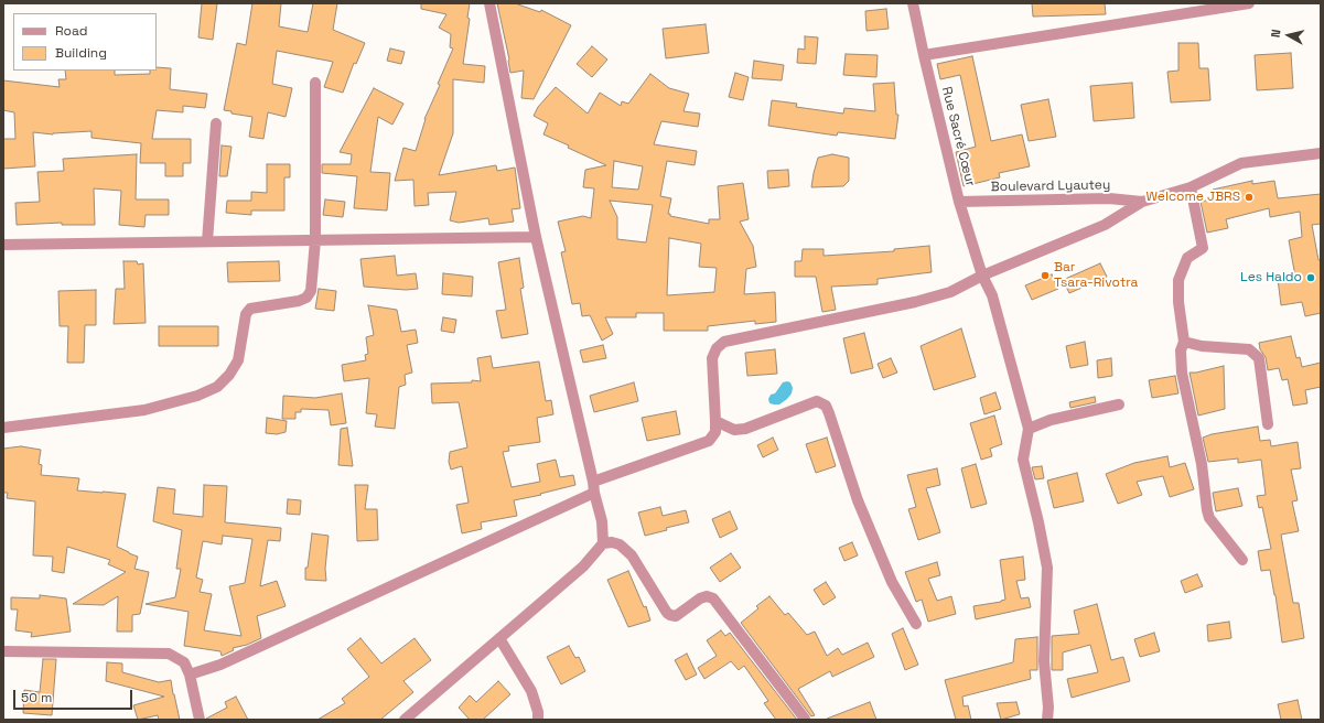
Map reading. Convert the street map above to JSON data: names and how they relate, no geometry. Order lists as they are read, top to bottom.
{
  "streets": {
    "street": ["Rue Sacré Cœur", "Boulevard Lyautey"]
  },
  "crossings": [
    ["Rue Sacré Cœur", "Boulevard Lyautey"]
  ],
  "places": ["Welcome JBRS", "Bar Tsara-Rivotra", "Les Haldo"],
  "legend": ["Road", "Building"],
  "scale_bar": "50 m",
  "north": "left"
}
